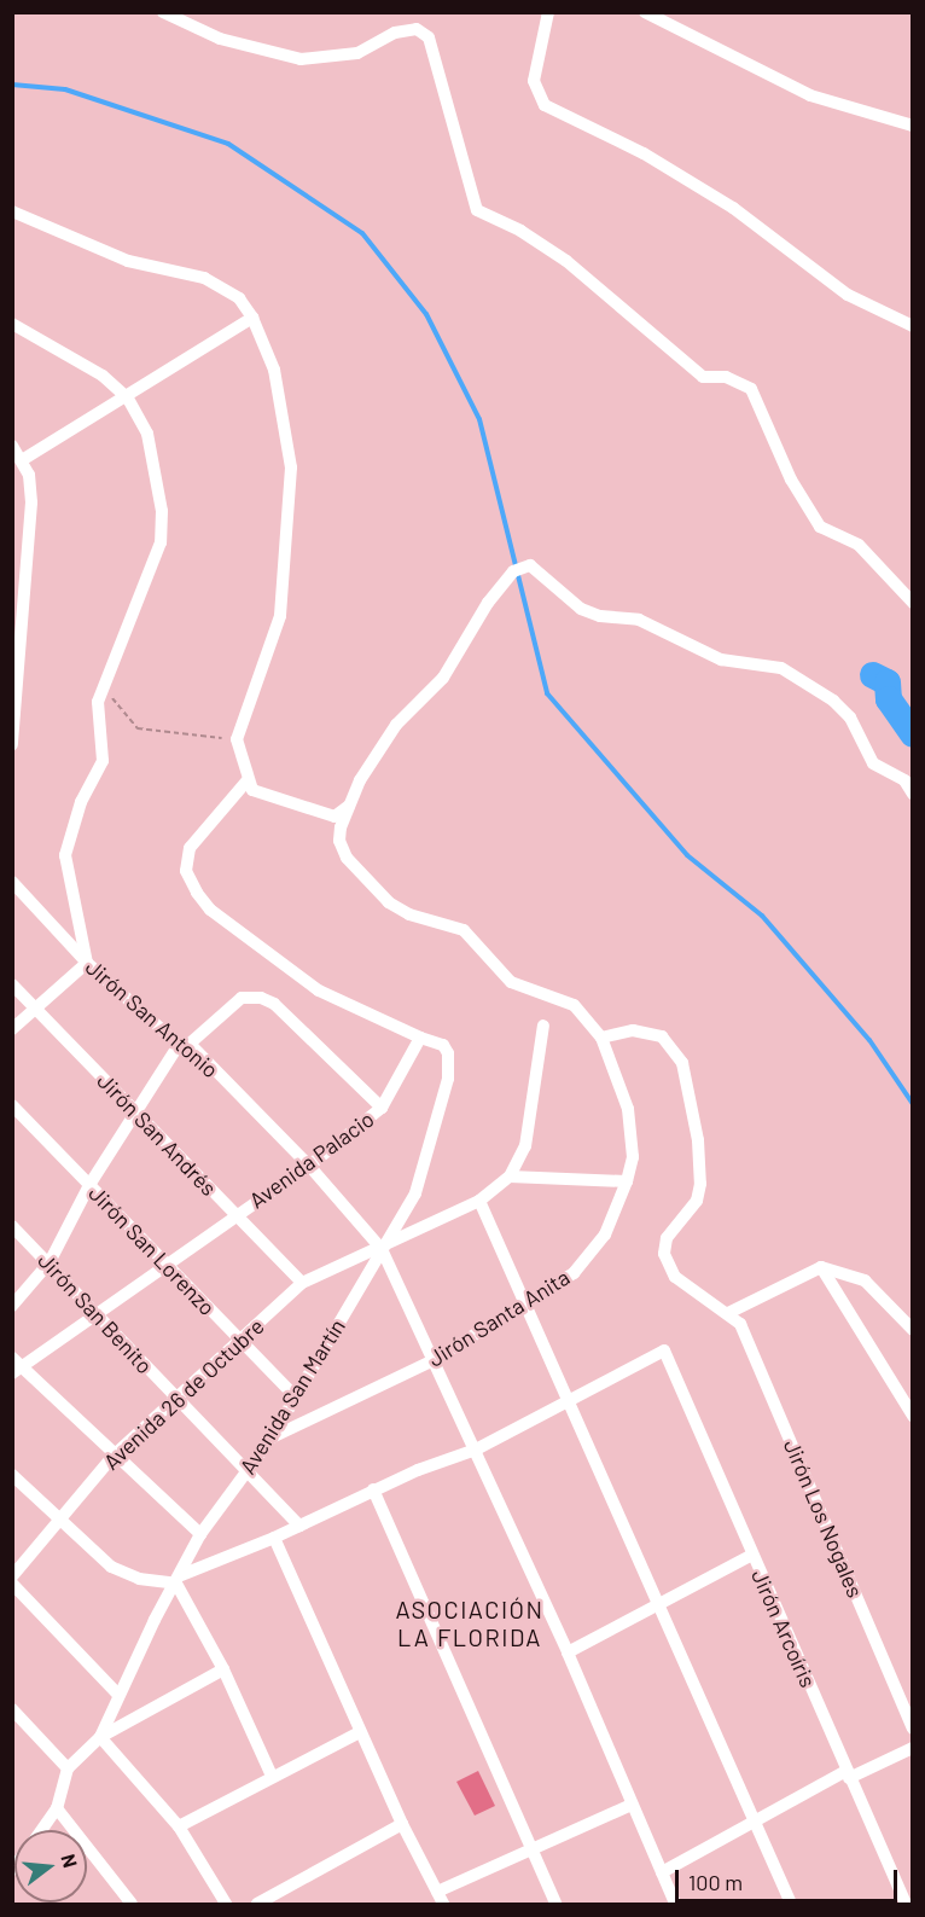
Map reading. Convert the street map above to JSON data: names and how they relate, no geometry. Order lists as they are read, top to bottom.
{
  "streets": {
    "street": [
      "Jirón San Antonio",
      "Jirón San Andrés",
      "Avenida Palacio",
      "Jirón San Lorenzo",
      "Jirón San Benito",
      "Jirón Santa Anita",
      "Avenida 26 de Octubre",
      "Avenida San Martín",
      "Jirón Los Nogales",
      "Jirón Arcoíris"
    ]
  },
  "crossings": [
    ["Jirón San Antonio", "Avenida Palacio"],
    ["Jirón San Antonio", "Jirón Santa Anita"],
    ["Jirón San Antonio", "Avenida 26 de Octubre"],
    ["Jirón San Antonio", "Avenida San Martín"],
    ["Jirón San Andrés", "Avenida Palacio"],
    ["Jirón San Andrés", "Avenida 26 de Octubre"],
    ["Avenida Palacio", "Jirón San Lorenzo"],
    ["Avenida Palacio", "Jirón San Benito"],
    ["Jirón San Lorenzo", "Avenida 26 de Octubre"],
    ["Jirón San Lorenzo", "Avenida San Martín"],
    ["Jirón San Benito", "Avenida 26 de Octubre"],
    ["Jirón San Benito", "Avenida San Martín"],
    ["Jirón Santa Anita", "Avenida San Martín"],
    ["Avenida 26 de Octubre", "Avenida San Martín"]
  ],
  "districts": ["ASOCIACIÓN LA FLORIDA"],
  "scale_bar": "100 m",
  "north": "right"
}
